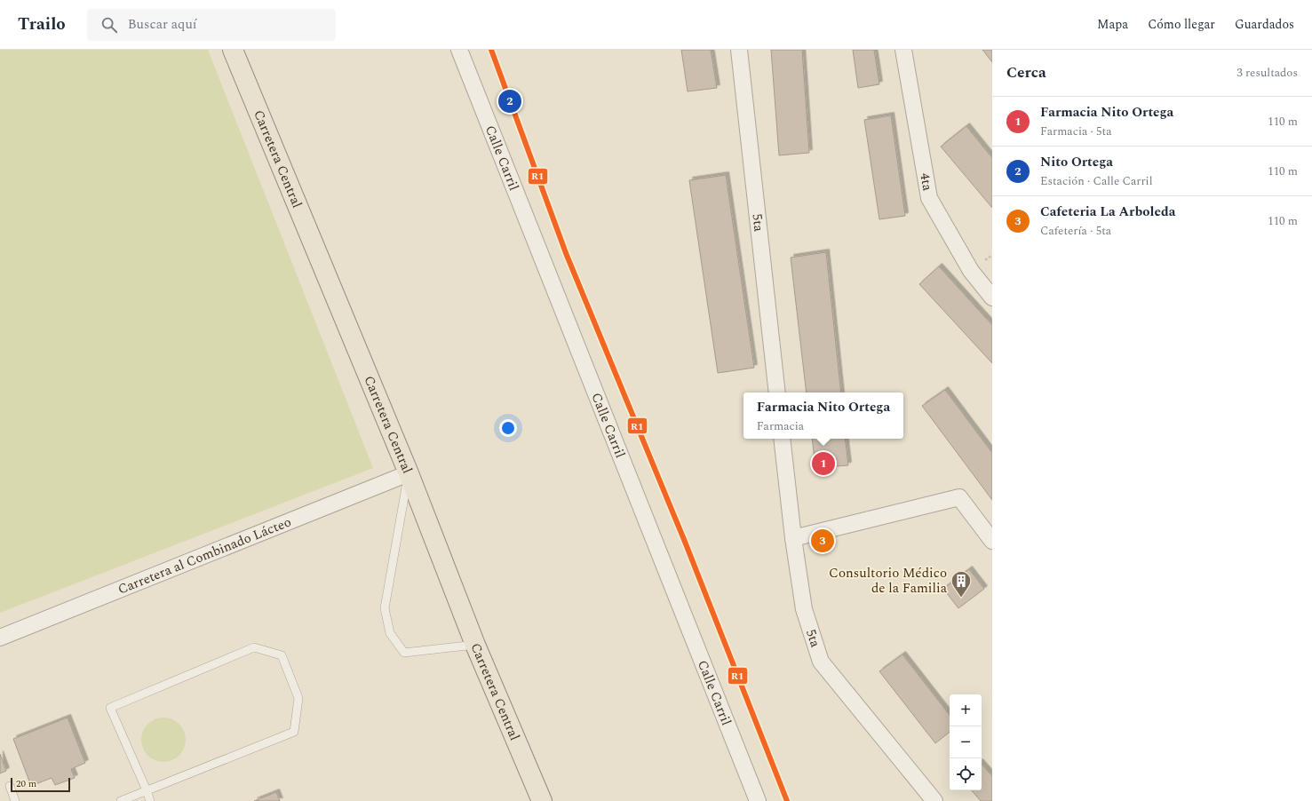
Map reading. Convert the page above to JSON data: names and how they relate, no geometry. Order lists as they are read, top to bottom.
{
  "streets": {
    "main road": ["Carretera Central"],
    "street": [
      "Calle Carril",
      "4ta",
      "5ta",
      "Carretera al Combinado Lácteo"
    ]
  },
  "crossings": [
    ["Carretera Central", "Carretera al Combinado Lácteo"]
  ],
  "places": {
    "building": ["Consultorio Médico de la Familia"]
  },
  "lines": ["transit line R1"],
  "scale_bar": "20 m",
  "page": {
    "header": "Trailo",
    "search": "Buscar aquí",
    "nav": ["Mapa", "Cómo llegar", "Guardados"],
    "heading": ["Cerca", "3 resultados"],
    "pins": ["2", "1", "3"],
    "list": [
      {
        "mark": "1",
        "name": "Farmacia Nito Ortega",
        "note": "Farmacia · 5ta",
        "value": "110 m"
      },
      {
        "mark": "2",
        "name": "Nito Ortega",
        "note": "Estación · Calle Carril",
        "value": "110 m"
      },
      {
        "mark": "3",
        "name": "Cafeteria La Arboleda",
        "note": "Cafetería · 5ta",
        "value": "110 m"
      }
    ],
    "popup": ["Farmacia Nito Ortega", "Farmacia"],
    "map_buttons": ["+", "−"],
    "scale": "20 m"
  }
}
